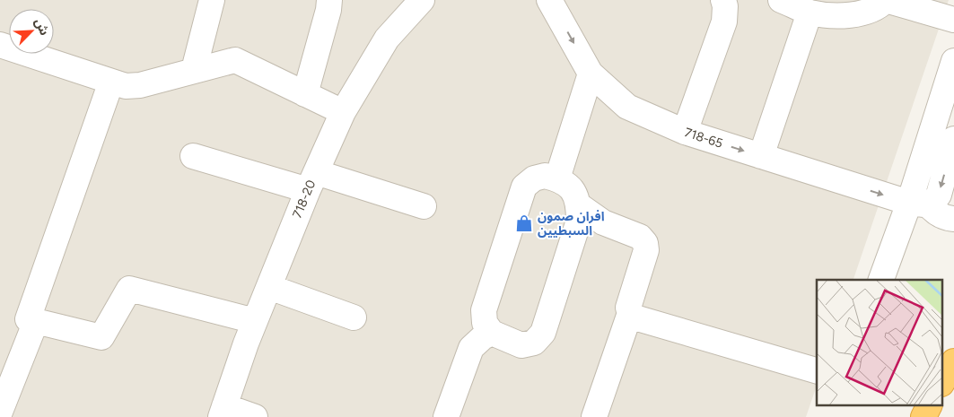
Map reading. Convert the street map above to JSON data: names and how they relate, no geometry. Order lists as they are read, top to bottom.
{
  "streets": {
    "street": ["718-65", "718-20"]
  },
  "places": {
    "shop": ["افران صمون السبطيين"]
  },
  "north": "top right"
}
